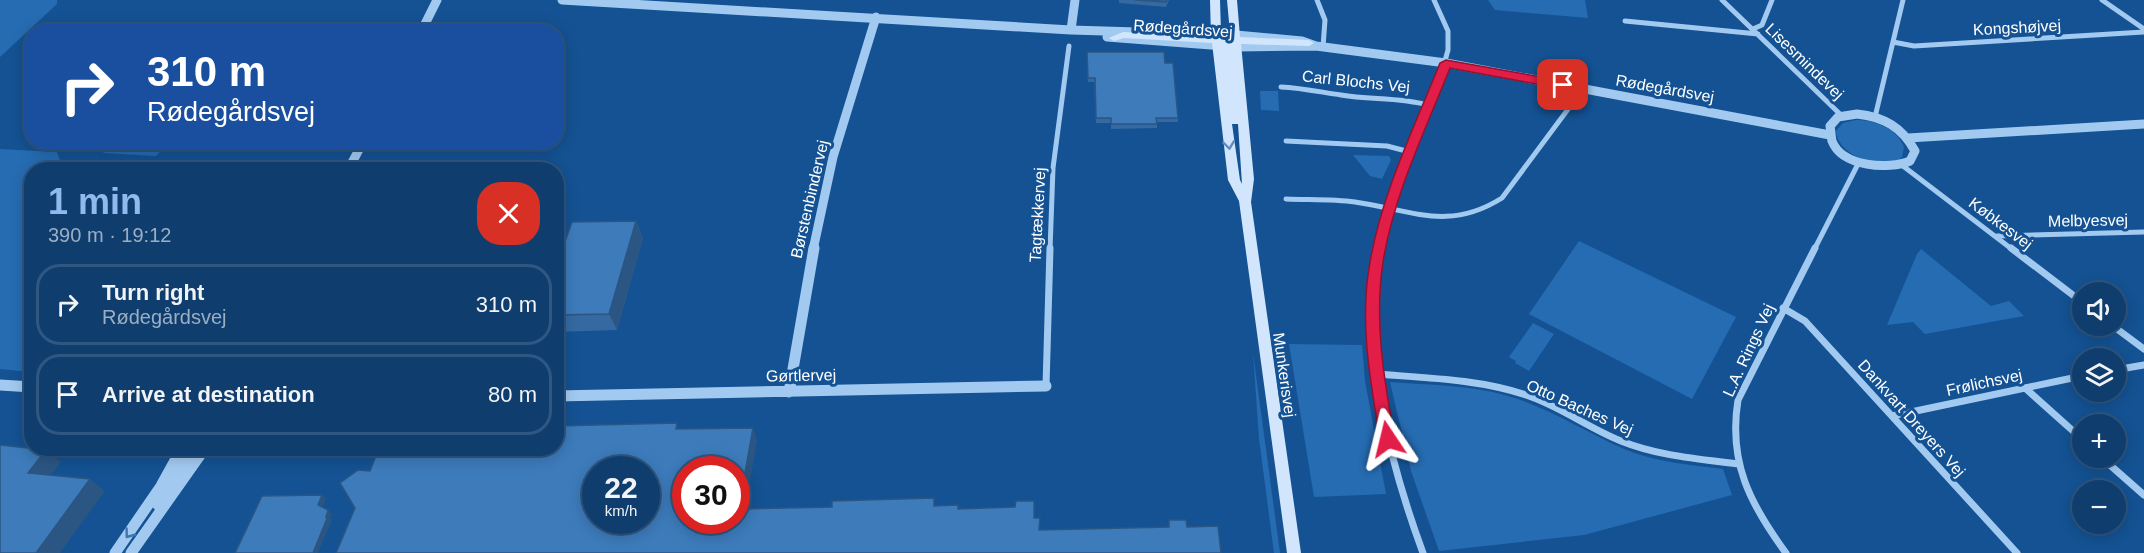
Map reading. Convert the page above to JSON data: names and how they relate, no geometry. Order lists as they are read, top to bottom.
{
  "streets": {
    "main road": ["Munkerisvej"],
    "street": [
      "Kongshøjvej",
      "Rødegårdsvej",
      "Lisesmindevej",
      "Carl Blochs Vej",
      "Børstenbindervej",
      "Tagtækkervej",
      "Melbyesvej",
      "Købkesvej",
      "L.A. Rings Vej",
      "Gørtlervej",
      "Frølichsvej",
      "Otto Baches Vej",
      "Dankvart Dreyers Vej"
    ]
  },
  "crossings": [
    ["Rødegårdsvej", "Carl Blochs Vej"],
    ["Rødegårdsvej", "Børstenbindervej"],
    ["Rødegårdsvej", "Munkerisvej"],
    ["Carl Blochs Vej", "Otto Baches Vej"],
    ["Børstenbindervej", "Gørtlervej"],
    ["Tagtækkervej", "Gørtlervej"],
    ["Melbyesvej", "Købkesvej"],
    ["L.A. Rings Vej", "Otto Baches Vej"],
    ["L.A. Rings Vej", "Dankvart Dreyers Vej"],
    ["Frølichsvej", "Dankvart Dreyers Vej"]
  ],
  "page": {
    "turn": ["310 m", "Rødegårdsvej"],
    "heading": ["1 min", "390 m · 19:12"],
    "list": [
      {
        "name": "Turn right",
        "note": "Rødegårdsvej",
        "value": "310 m"
      },
      {
        "name": "Arrive at destination",
        "value": "80 m"
      }
    ],
    "map_buttons": ["+", "−"],
    "speed": "22 km/h",
    "limit": "30"
  }
}
